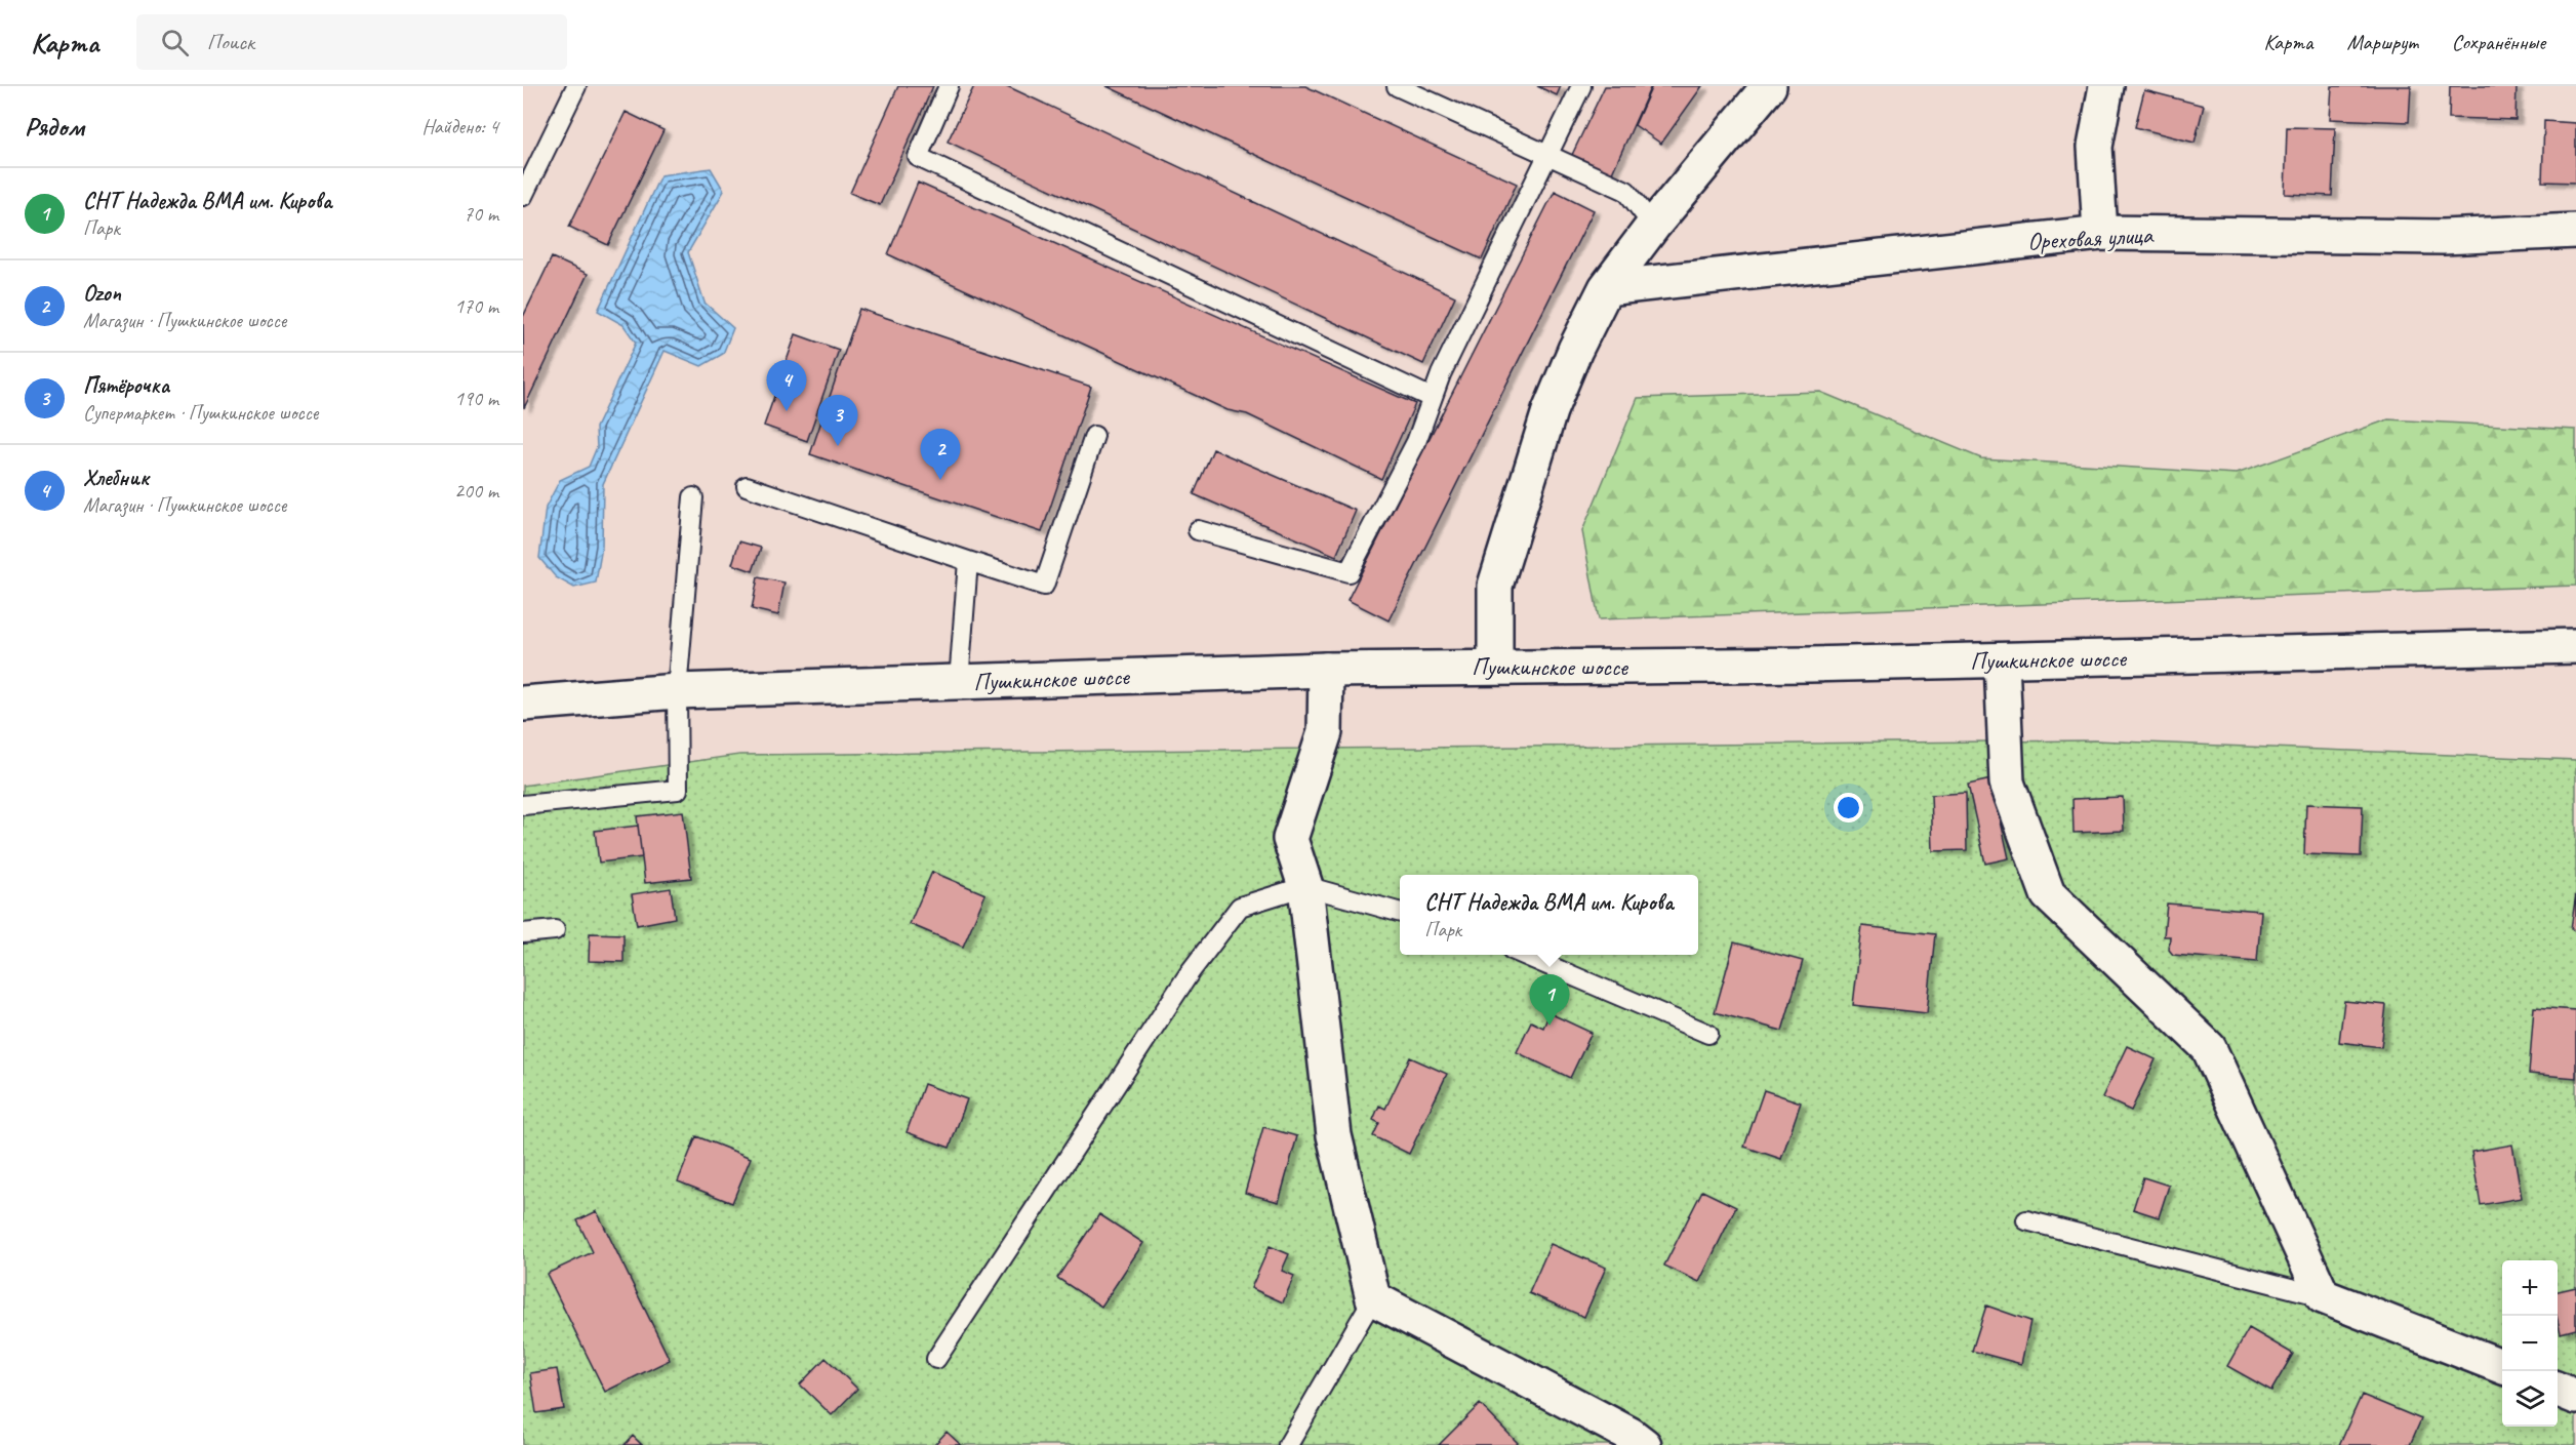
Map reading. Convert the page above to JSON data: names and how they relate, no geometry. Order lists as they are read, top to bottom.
{
  "streets": {
    "street": ["Ореховая улица", "Пушкинское шоссе"]
  },
  "page": {
    "header": "Карта",
    "search": "Поиск",
    "nav": ["Карта", "Маршрут", "Сохранённые"],
    "heading": ["Рядом", "Найдено: 4"],
    "list": [
      {
        "mark": "1",
        "name": "СНТ Надежда ВМА им. Кирова",
        "note": "Парк",
        "value": "70 m"
      },
      {
        "mark": "2",
        "name": "Ozon",
        "note": "Магазин · Пушкинское шоссе",
        "value": "170 m"
      },
      {
        "mark": "3",
        "name": "Пятёрочка",
        "note": "Супермаркет · Пушкинское шоссе",
        "value": "190 m"
      },
      {
        "mark": "4",
        "name": "Хлебник",
        "note": "Магазин · Пушкинское шоссе",
        "value": "200 m"
      }
    ],
    "pins": [
      "4",
      "3",
      "2",
      "1"
    ],
    "popup": ["СНТ Надежда ВМА им. Кирова", "Парк"],
    "map_buttons": ["+", "−"]
  }
}
